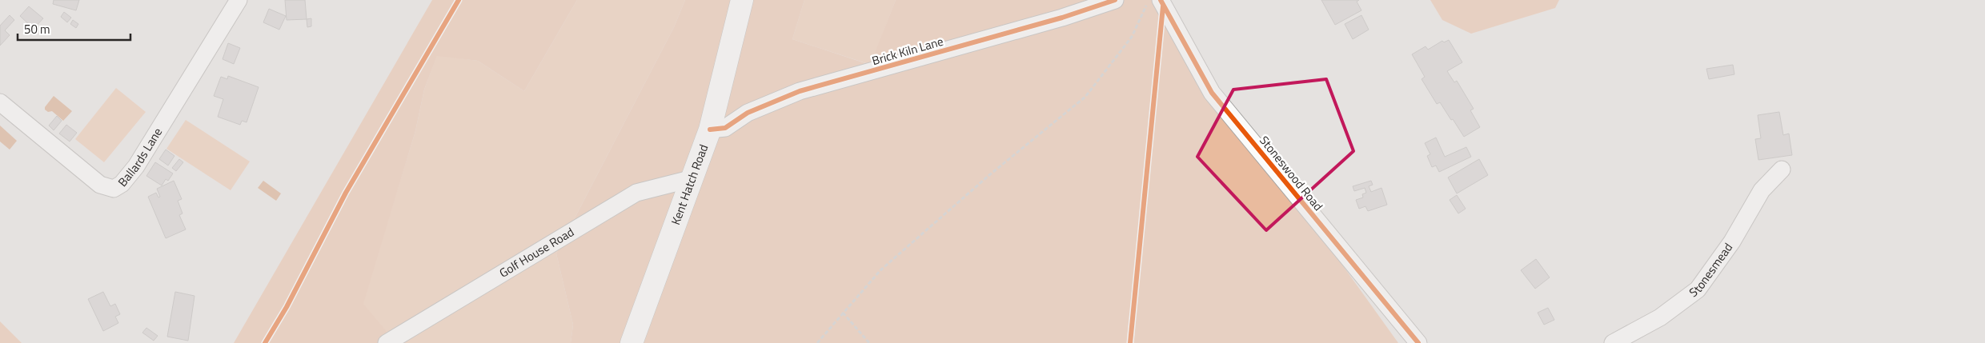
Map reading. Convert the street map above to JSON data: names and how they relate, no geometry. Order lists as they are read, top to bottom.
{
  "streets": {
    "main road": ["Kent Hatch Road"],
    "street": [
      "Brick Kiln Lane",
      "Ballards Lane",
      "Stoneswood Road",
      "Golf House Road",
      "Stonesmead"
    ]
  },
  "crossings": [
    ["Brick Kiln Lane", "Kent Hatch Road"],
    ["Kent Hatch Road", "Golf House Road"]
  ],
  "scale_bar": "50 m"
}
